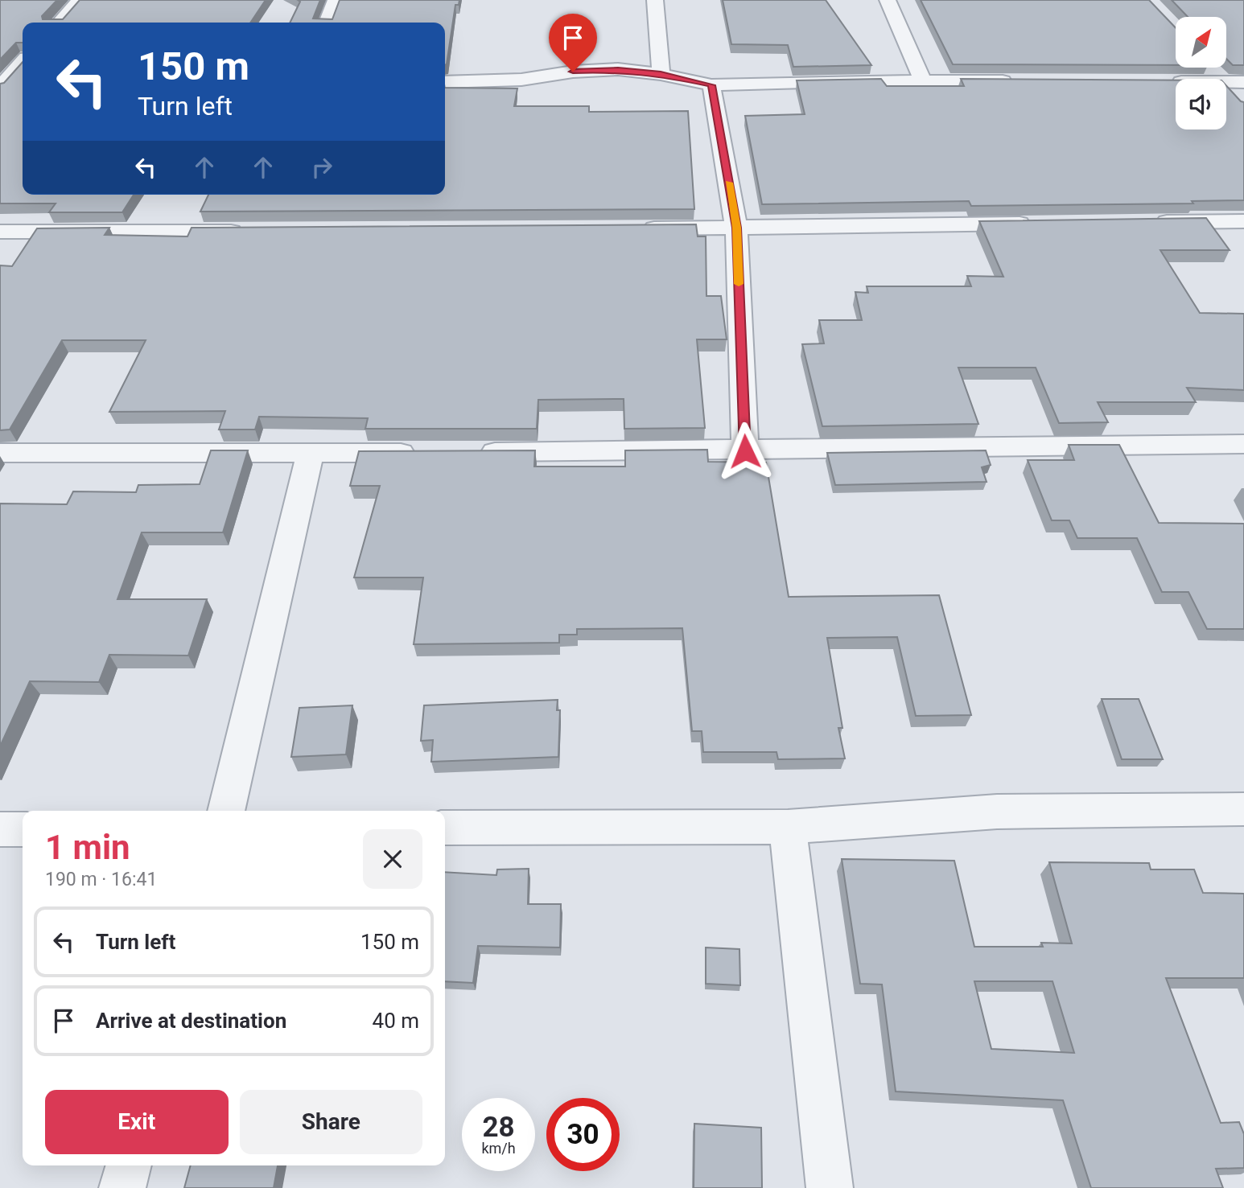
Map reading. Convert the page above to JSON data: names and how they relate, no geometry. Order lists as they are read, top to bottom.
{
  "north": "top right",
  "page": {
    "turn": ["150 m", "Turn left"],
    "heading": ["1 min", "190 m · 16:41"],
    "list": [
      {
        "name": "Turn left",
        "value": "150 m"
      },
      {
        "name": "Arrive at destination",
        "value": "40 m"
      }
    ],
    "buttons": ["Exit", "Share"],
    "speed": "28 km/h",
    "limit": "30"
  }
}
